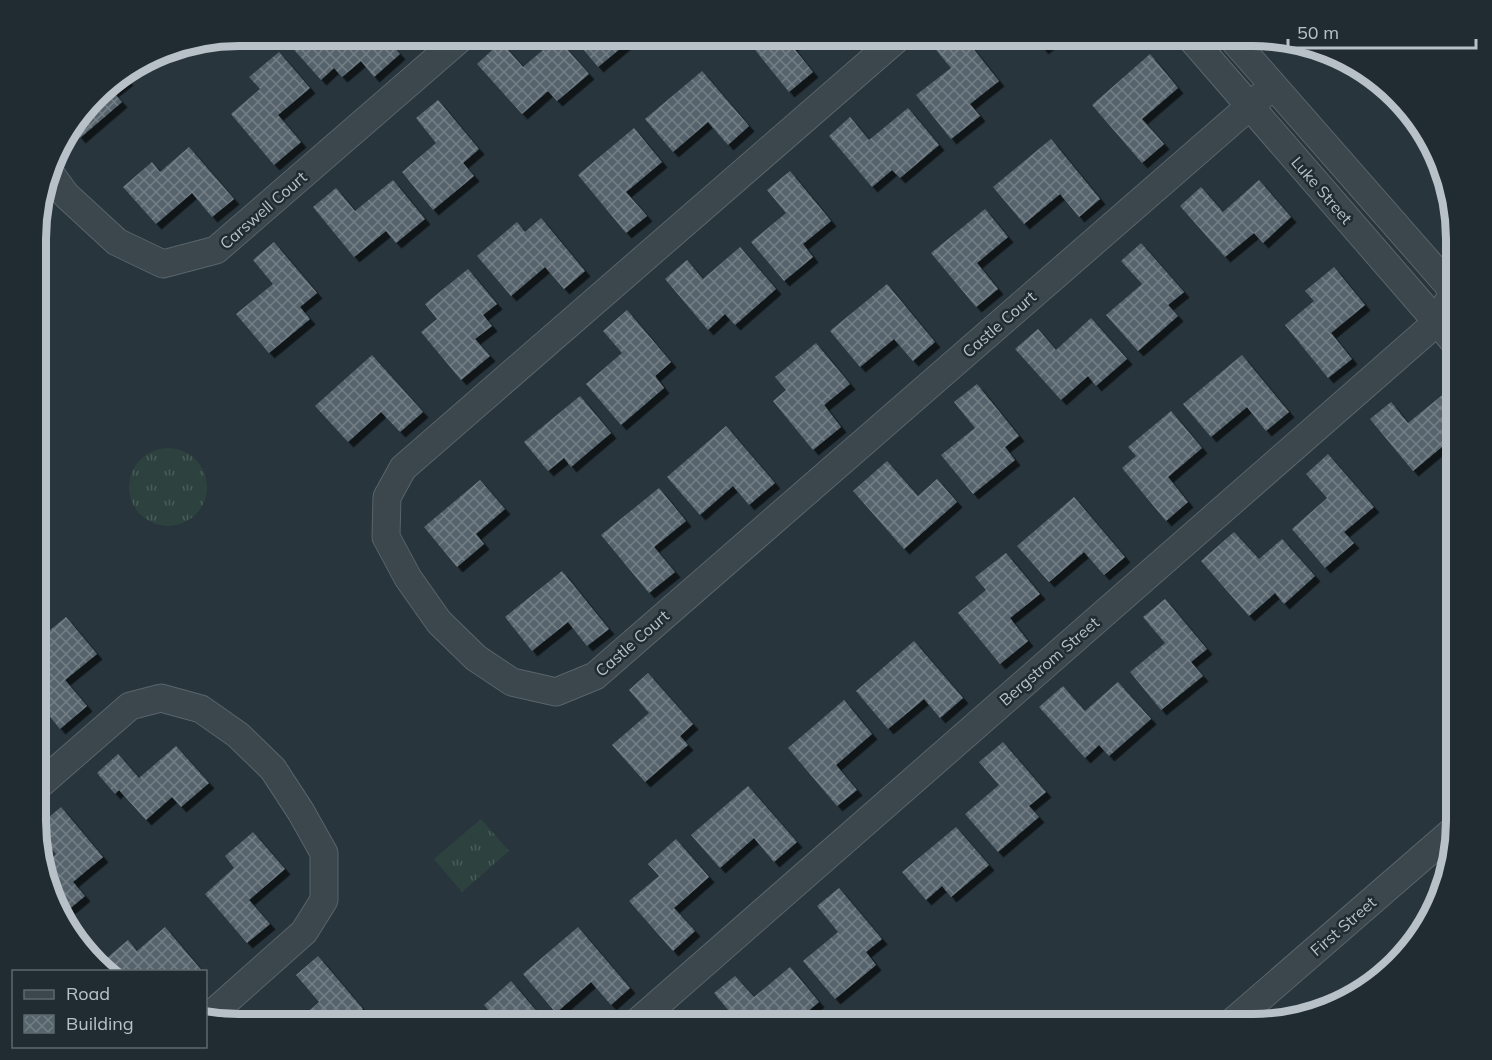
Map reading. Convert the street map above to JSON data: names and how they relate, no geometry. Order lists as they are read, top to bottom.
{
  "streets": {
    "street": [
      "Luke Street",
      "Carswell Court",
      "Castle Court",
      "Bergstrom Street",
      "First Street"
    ]
  },
  "crossings": [
    ["Luke Street", "Castle Court"],
    ["Luke Street", "Bergstrom Street"]
  ],
  "legend": ["Road", "Building"],
  "scale_bar": "50 m"
}
